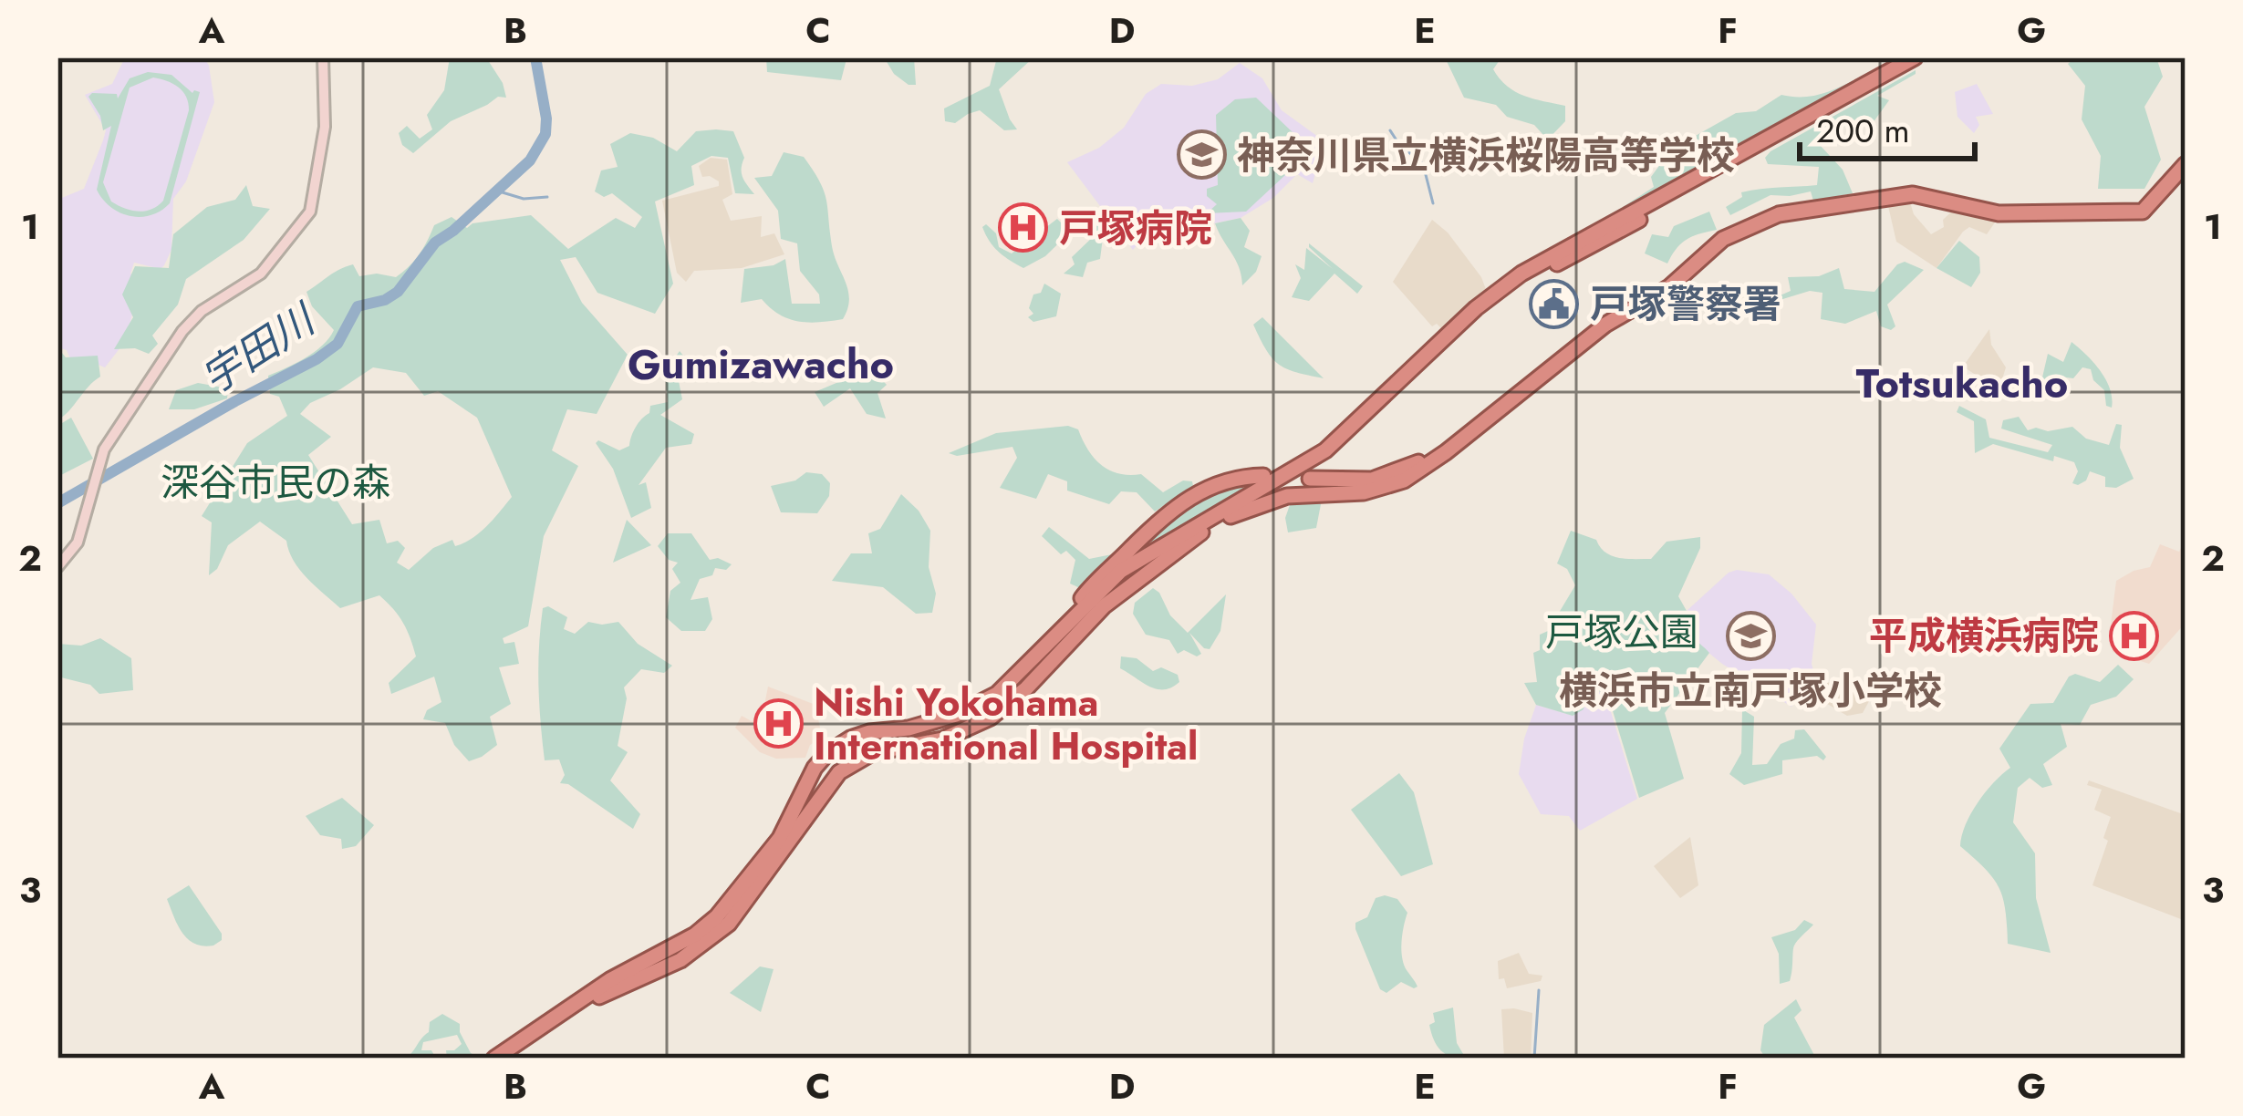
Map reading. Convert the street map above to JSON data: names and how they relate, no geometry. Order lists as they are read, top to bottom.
{
  "districts": ["Gumizawacho", "Totsukacho"],
  "water": ["宇田川"],
  "parks": ["深谷市民の森", "戸塚公園"],
  "places": {
    "school or university": ["神奈川県立横浜桜陽高等学校", "横浜市立南戸塚小学校"],
    "hospital": ["戸塚病院", "平成横浜病院", "Nishi Yokohama International Hospital"],
    "public building": ["戸塚警察署"]
  },
  "scale_bar": "200 m",
  "grid": {
    "columns": [
      "A",
      "B",
      "C",
      "D",
      "E",
      "F",
      "G"
    ],
    "rows": ["1", "2", "3"]
  }
}
